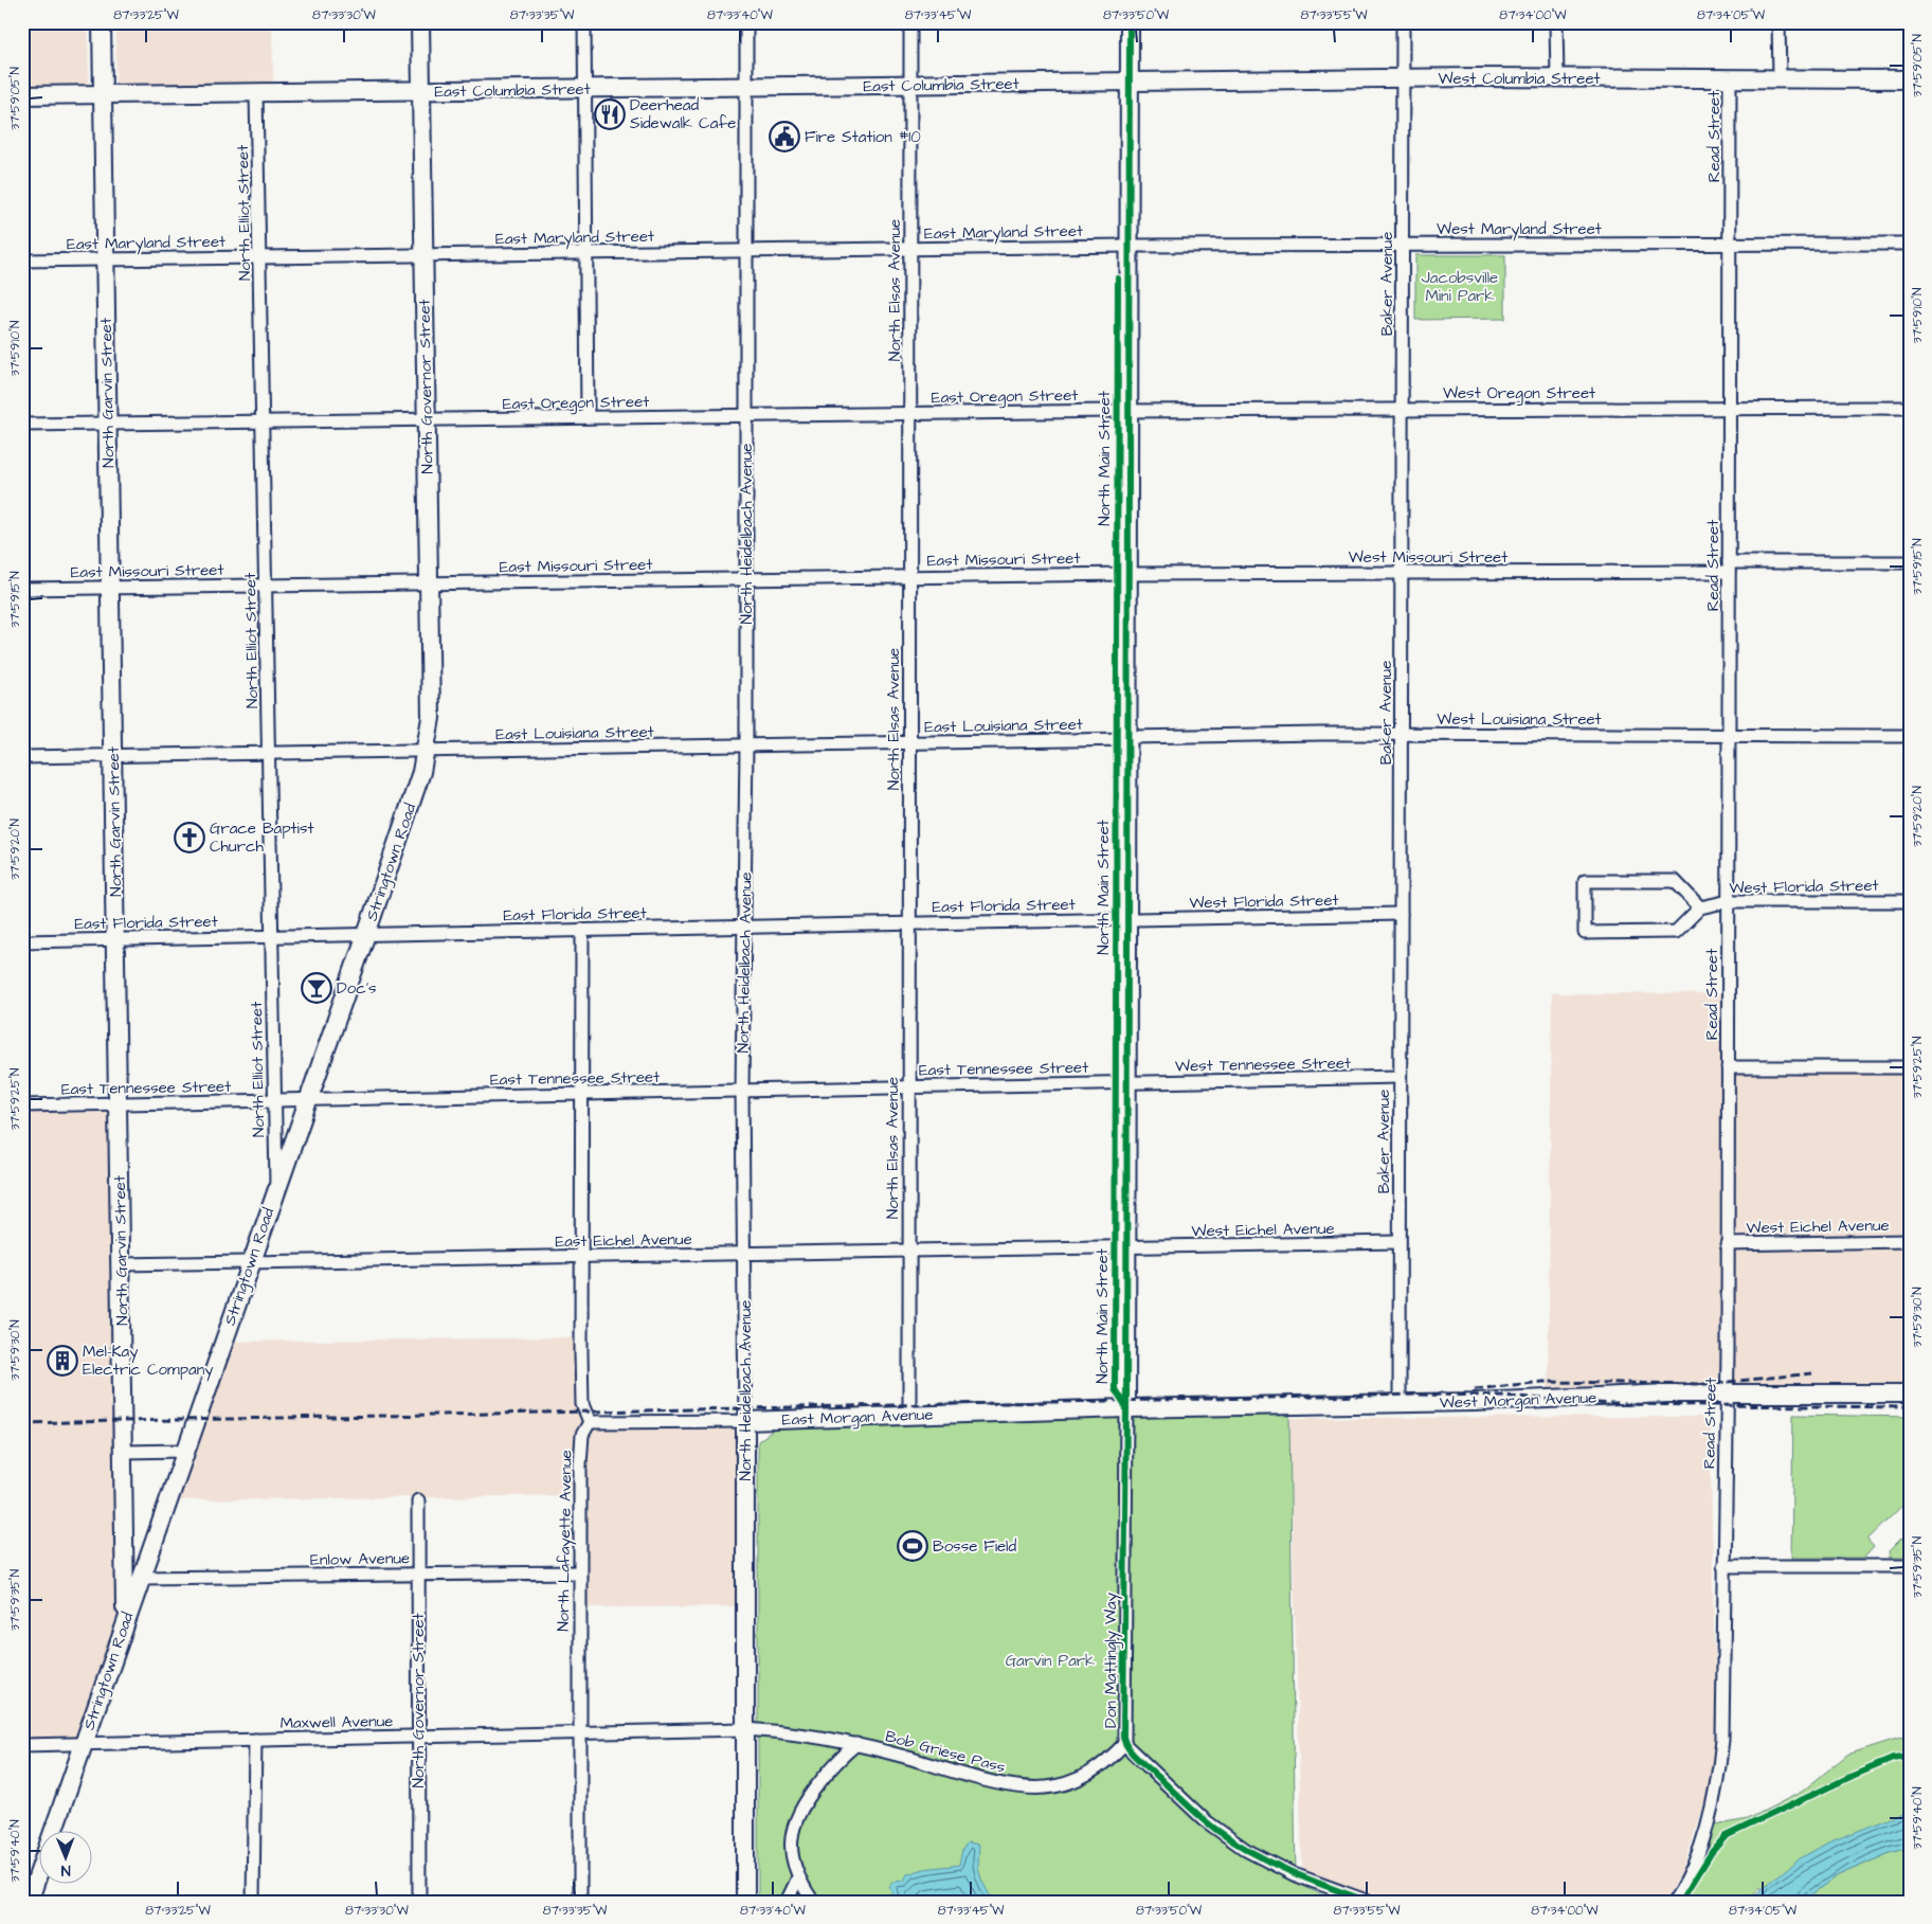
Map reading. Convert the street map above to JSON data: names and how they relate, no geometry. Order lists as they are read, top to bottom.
{
  "streets": {
    "main road": [
      "West Columbia Street",
      "East Columbia Street",
      "North Governor Street",
      "North Garvin Street",
      "North Main Street",
      "North Heidelbach Avenue",
      "Stringtown Road",
      "West Morgan Avenue",
      "East Morgan Avenue"
    ],
    "street": [
      "Read Street",
      "North Elliot Street",
      "West Maryland Street",
      "East Maryland Street",
      "Baker Avenue",
      "North Elsas Avenue",
      "West Oregon Street",
      "East Oregon Street",
      "West Missouri Street",
      "East Missouri Street",
      "West Louisiana Street",
      "East Louisiana Street",
      "West Florida Street",
      "East Florida Street",
      "West Tennessee Street",
      "East Tennessee Street",
      "West Eichel Avenue",
      "East Eichel Avenue",
      "North Lafayette Avenue",
      "Enlow Avenue",
      "Don Mattingly Way",
      "Maxwell Avenue",
      "Bob Griese Pass"
    ]
  },
  "crossings": [
    ["West Columbia Street", "East Columbia Street"],
    ["West Columbia Street", "Read Street"],
    ["West Columbia Street", "Baker Avenue"],
    ["West Columbia Street", "North Main Street"],
    ["East Columbia Street", "North Elliot Street"],
    ["East Columbia Street", "North Elsas Avenue"],
    ["East Columbia Street", "North Governor Street"],
    ["East Columbia Street", "North Garvin Street"],
    ["East Columbia Street", "North Main Street"],
    ["East Columbia Street", "North Heidelbach Avenue"],
    ["Read Street", "West Maryland Street"],
    ["Read Street", "West Oregon Street"],
    ["Read Street", "West Missouri Street"],
    ["Read Street", "West Louisiana Street"],
    ["Read Street", "West Florida Street"],
    ["Read Street", "West Eichel Avenue"],
    ["Read Street", "West Morgan Avenue"],
    ["North Elliot Street", "East Maryland Street"],
    ["North Elliot Street", "East Oregon Street"],
    ["North Elliot Street", "East Missouri Street"],
    ["North Elliot Street", "East Louisiana Street"],
    ["North Elliot Street", "Stringtown Road"],
    ["North Elliot Street", "East Florida Street"],
    ["North Elliot Street", "East Tennessee Street"],
    ["West Maryland Street", "East Maryland Street"],
    ["West Maryland Street", "Baker Avenue"],
    ["West Maryland Street", "North Main Street"],
    ["East Maryland Street", "North Elsas Avenue"],
    ["East Maryland Street", "North Governor Street"],
    ["East Maryland Street", "North Garvin Street"],
    ["East Maryland Street", "North Main Street"],
    ["East Maryland Street", "North Heidelbach Avenue"],
    ["Baker Avenue", "West Oregon Street"],
    ["Baker Avenue", "West Missouri Street"],
    ["Baker Avenue", "West Louisiana Street"],
    ["Baker Avenue", "West Florida Street"],
    ["Baker Avenue", "West Tennessee Street"],
    ["Baker Avenue", "West Eichel Avenue"],
    ["Baker Avenue", "West Morgan Avenue"],
    ["North Elsas Avenue", "East Oregon Street"],
    ["North Elsas Avenue", "East Missouri Street"],
    ["North Elsas Avenue", "East Louisiana Street"],
    ["North Elsas Avenue", "East Florida Street"],
    ["North Elsas Avenue", "East Tennessee Street"],
    ["North Elsas Avenue", "East Eichel Avenue"],
    ["North Elsas Avenue", "East Morgan Avenue"],
    ["North Governor Street", "East Oregon Street"],
    ["North Governor Street", "East Missouri Street"],
    ["North Governor Street", "East Louisiana Street"],
    ["North Governor Street", "Stringtown Road"],
    ["North Governor Street", "Enlow Avenue"],
    ["North Governor Street", "Maxwell Avenue"],
    ["North Garvin Street", "East Oregon Street"],
    ["North Garvin Street", "East Missouri Street"],
    ["North Garvin Street", "East Louisiana Street"],
    ["North Garvin Street", "Stringtown Road"],
    ["North Garvin Street", "East Florida Street"],
    ["North Garvin Street", "East Tennessee Street"],
    ["North Garvin Street", "East Eichel Avenue"],
    ["West Oregon Street", "East Oregon Street"],
    ["West Oregon Street", "North Main Street"],
    ["East Oregon Street", "North Main Street"],
    ["East Oregon Street", "North Heidelbach Avenue"],
    ["North Main Street", "West Missouri Street"],
    ["North Main Street", "East Missouri Street"],
    ["North Main Street", "West Louisiana Street"],
    ["North Main Street", "East Louisiana Street"],
    ["North Main Street", "West Florida Street"],
    ["North Main Street", "East Florida Street"],
    ["North Main Street", "West Tennessee Street"],
    ["North Main Street", "East Tennessee Street"],
    ["North Main Street", "West Eichel Avenue"],
    ["North Main Street", "East Eichel Avenue"],
    ["North Main Street", "West Morgan Avenue"],
    ["North Main Street", "East Morgan Avenue"],
    ["North Main Street", "Don Mattingly Way"],
    ["North Heidelbach Avenue", "East Missouri Street"],
    ["North Heidelbach Avenue", "East Louisiana Street"],
    ["North Heidelbach Avenue", "East Florida Street"],
    ["North Heidelbach Avenue", "East Tennessee Street"],
    ["North Heidelbach Avenue", "East Eichel Avenue"],
    ["North Heidelbach Avenue", "East Morgan Avenue"],
    ["North Heidelbach Avenue", "Maxwell Avenue"],
    ["North Heidelbach Avenue", "Bob Griese Pass"],
    ["West Missouri Street", "East Missouri Street"],
    ["West Louisiana Street", "East Louisiana Street"],
    ["East Louisiana Street", "Stringtown Road"],
    ["Stringtown Road", "East Florida Street"],
    ["Stringtown Road", "East Tennessee Street"],
    ["Stringtown Road", "East Eichel Avenue"],
    ["Stringtown Road", "Enlow Avenue"],
    ["Stringtown Road", "Maxwell Avenue"],
    ["West Florida Street", "East Florida Street"],
    ["West Tennessee Street", "East Tennessee Street"],
    ["West Eichel Avenue", "East Eichel Avenue"],
    ["West Morgan Avenue", "East Morgan Avenue"],
    ["West Morgan Avenue", "Don Mattingly Way"],
    ["East Morgan Avenue", "North Lafayette Avenue"],
    ["East Morgan Avenue", "Don Mattingly Way"],
    ["North Lafayette Avenue", "Enlow Avenue"],
    ["North Lafayette Avenue", "Maxwell Avenue"],
    ["Don Mattingly Way", "Bob Griese Pass"],
    ["Maxwell Avenue", "Bob Griese Pass"]
  ],
  "parks": ["Jacobsville Mini Park", "Garvin Park"],
  "places": {
    "restaurant": ["Deerhead Sidewalk Cafe"],
    "public building": ["Fire Station #10"],
    "church": ["Grace Baptist Church"],
    "bar": ["Doc's"],
    "building": ["Mel-Kay Electric Company"],
    "sports": ["Bosse Field"]
  },
  "north": "bottom",
  "coordinates": [
    "87°33'25\"W",
    "87°33'30\"W",
    "87°33'35\"W",
    "87°33'40\"W",
    "87°33'45\"W",
    "87°33'50\"W",
    "87°33'55\"W",
    "87°34'00\"W",
    "87°34'05\"W",
    "37°59'05\"N",
    "37°59'10\"N",
    "37°59'15\"N",
    "37°59'20\"N",
    "37°59'25\"N",
    "37°59'30\"N",
    "37°59'35\"N",
    "37°59'40\"N"
  ]
}
